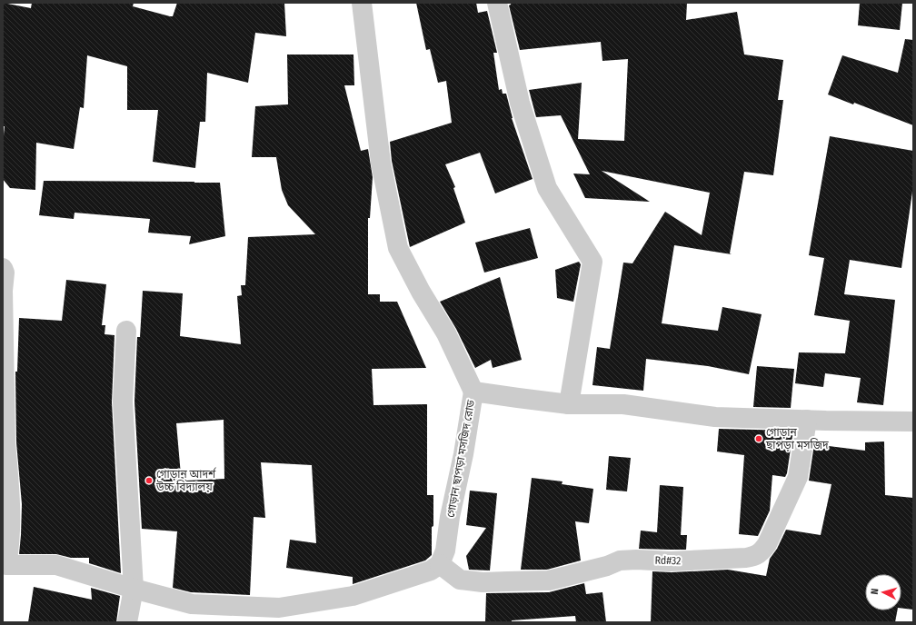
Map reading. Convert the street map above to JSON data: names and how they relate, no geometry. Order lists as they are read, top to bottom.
{
  "streets": {
    "street": ["গোড়ান ছাপড়া মসজিদ রোড", "Rd#32"]
  },
  "crossings": [
    ["গোড়ান ছাপড়া মসজিদ রোড", "Rd#32"]
  ],
  "places": ["গোড়ান ছাপড়া মসজিদ", "গোড়ান আদর্শ উচ্চ বিদ্যালয়"],
  "north": "left"
}
